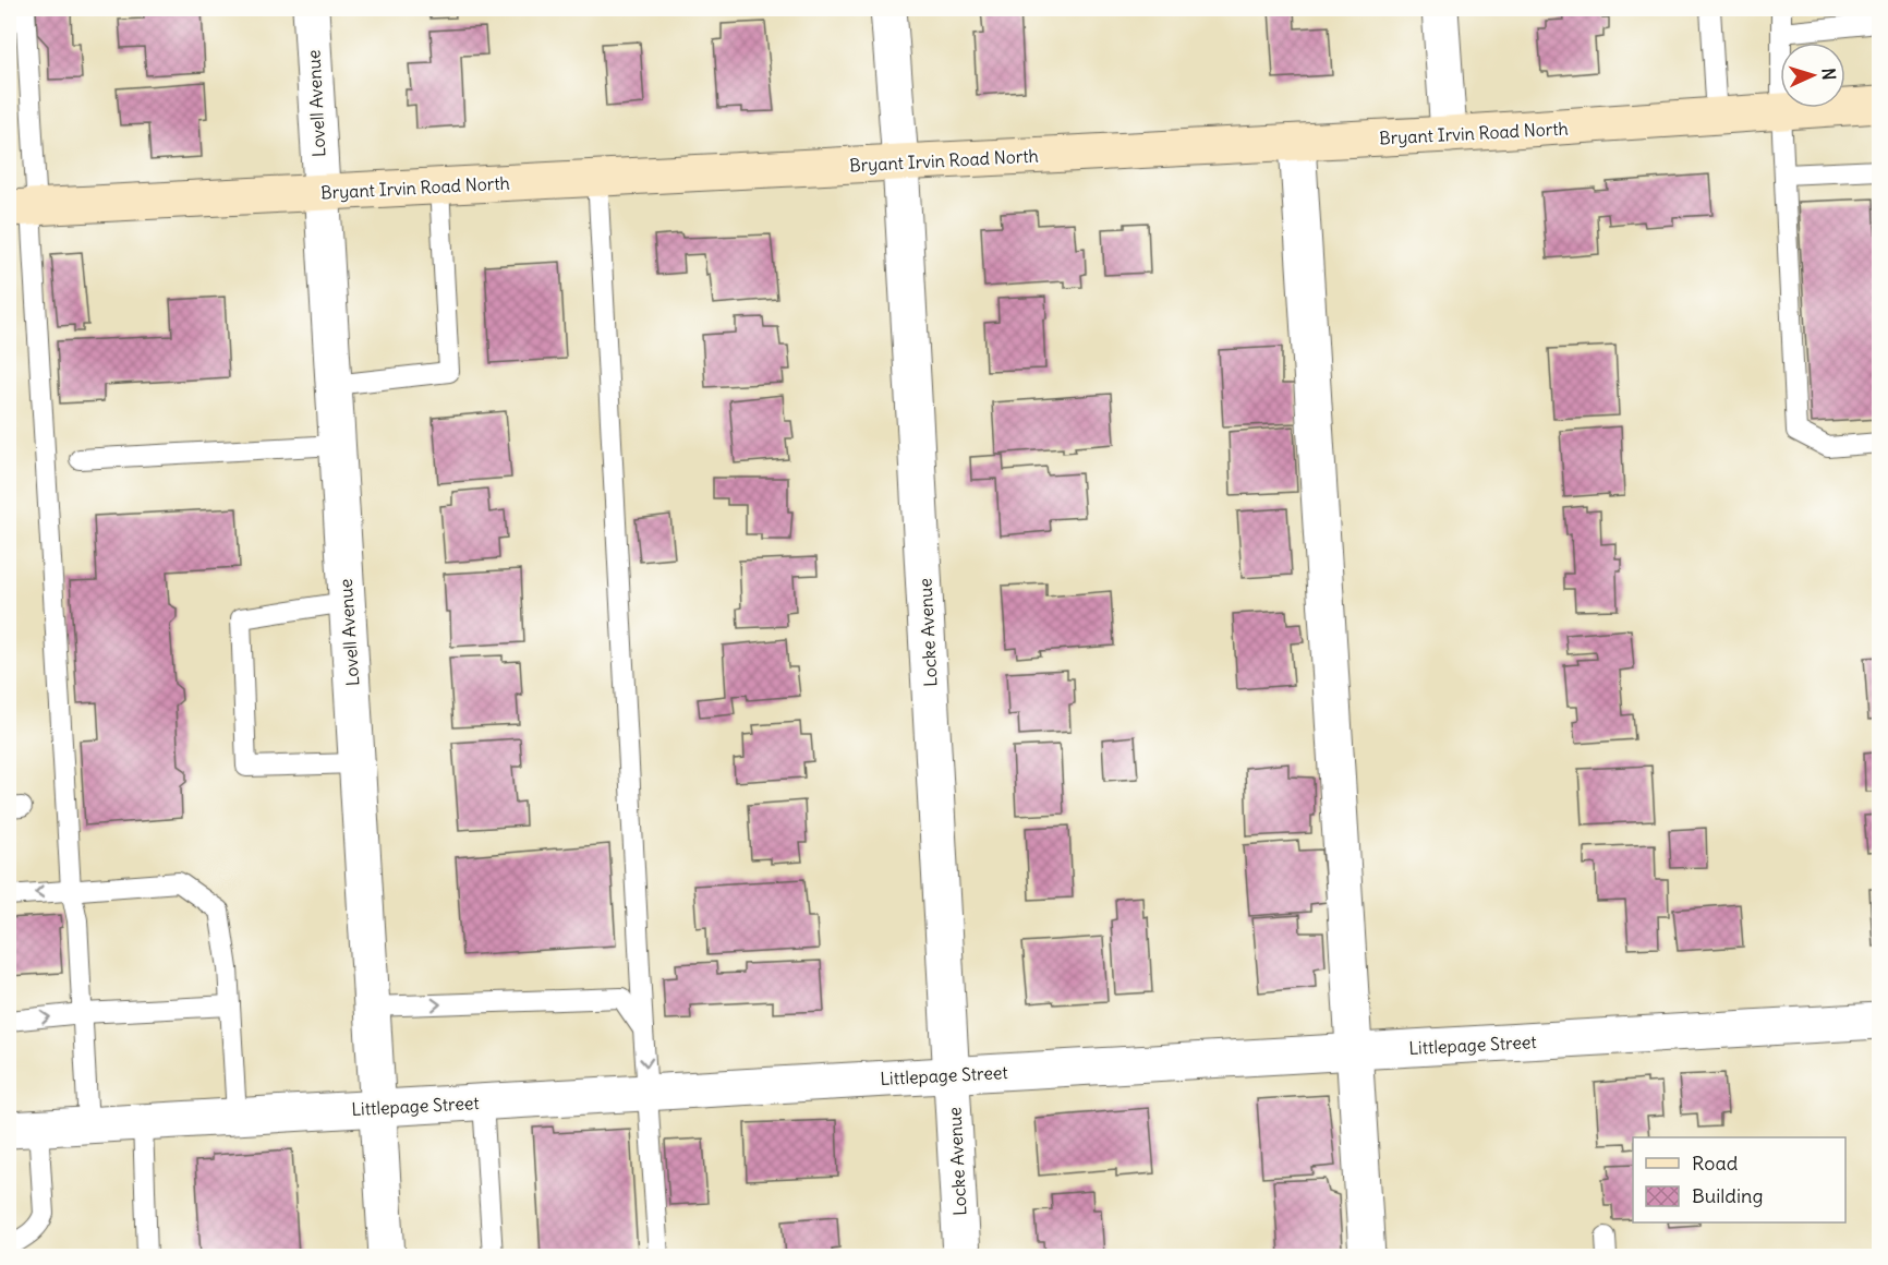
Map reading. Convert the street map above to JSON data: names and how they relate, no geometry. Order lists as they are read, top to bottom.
{
  "streets": {
    "main road": ["Bryant Irvin Road North"],
    "street": ["Lovell Avenue", "Locke Avenue", "Littlepage Street"]
  },
  "crossings": [
    ["Lovell Avenue", "Bryant Irvin Road North"],
    ["Lovell Avenue", "Littlepage Street"],
    ["Bryant Irvin Road North", "Locke Avenue"],
    ["Locke Avenue", "Littlepage Street"]
  ],
  "legend": ["Road", "Building"],
  "north": "right"
}
